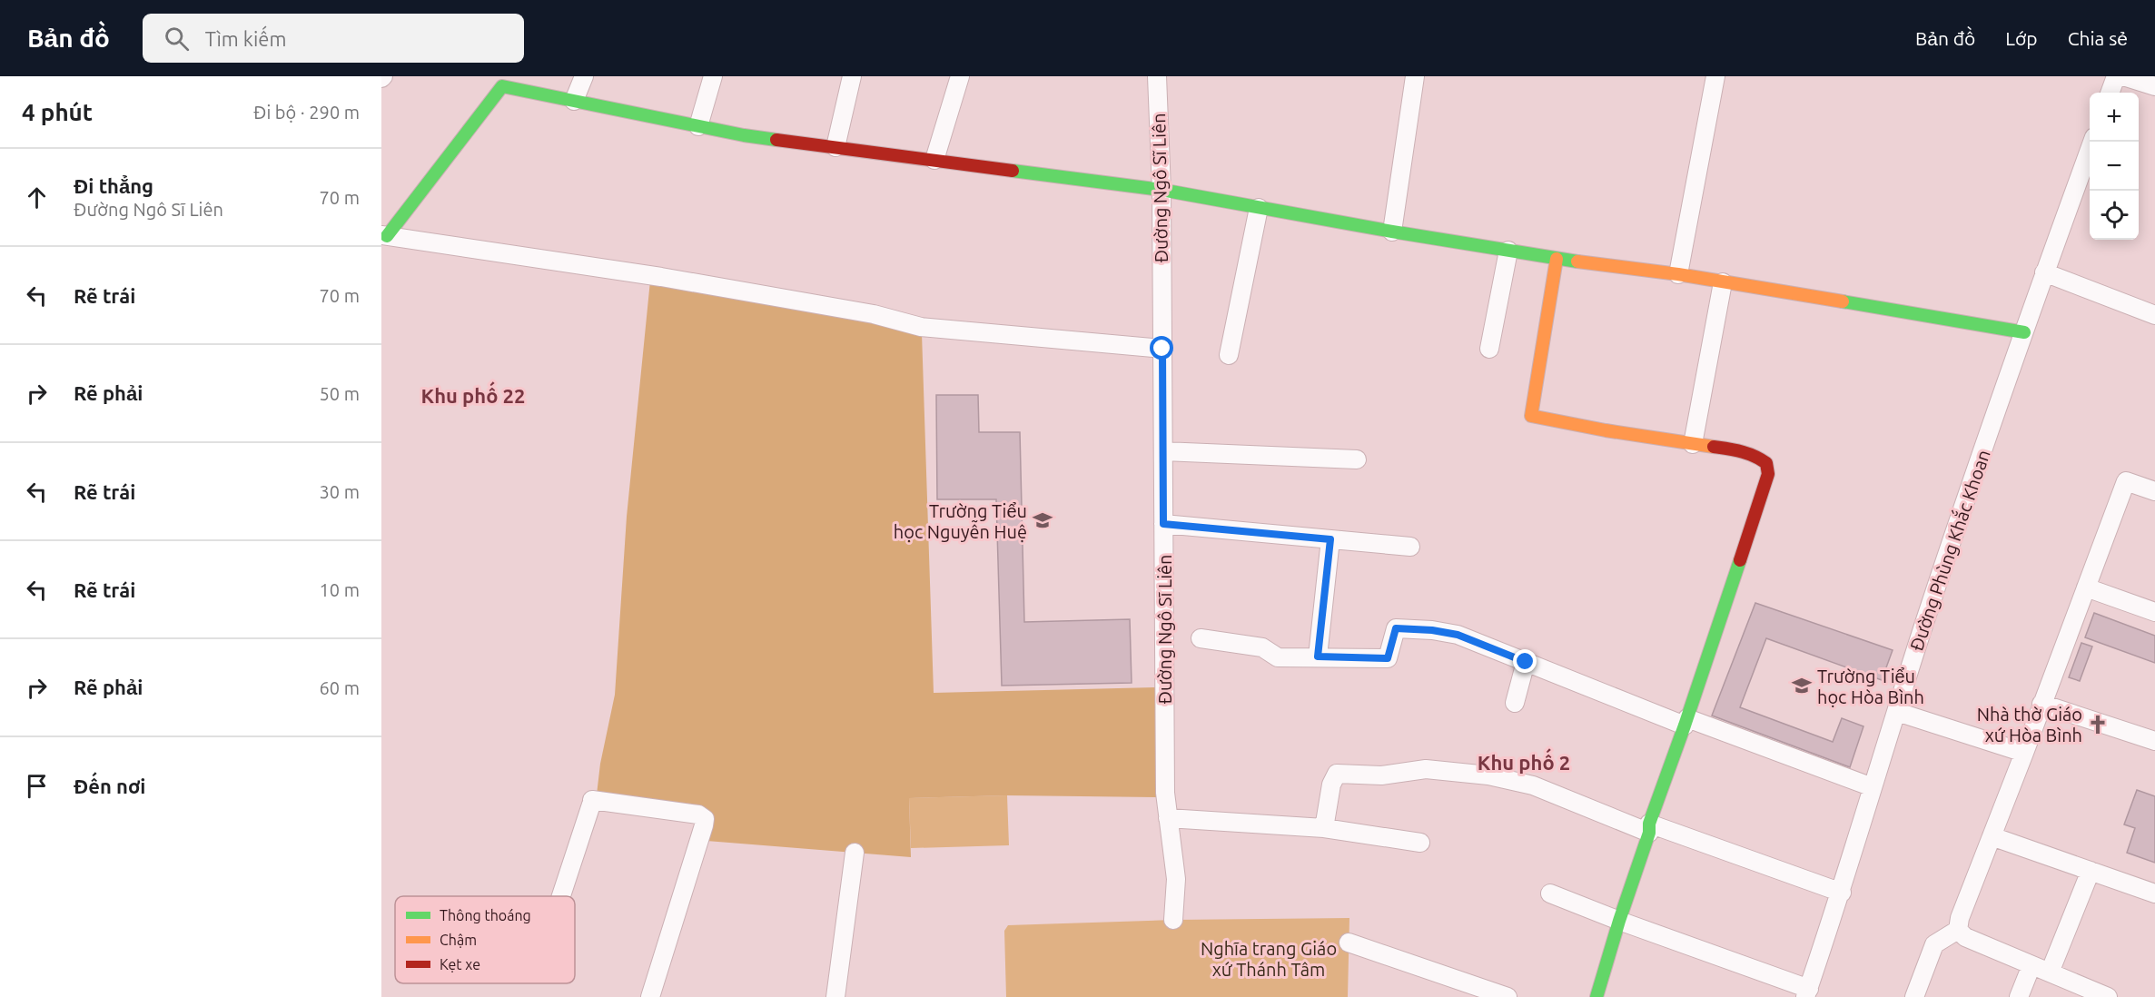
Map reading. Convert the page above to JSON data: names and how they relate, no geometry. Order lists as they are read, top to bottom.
{
  "streets": {
    "street": ["Đường Ngô Sĩ Liên", "Đường Phùng Khắc Khoan"]
  },
  "districts": ["Khu phố 22", "Khu phố 2"],
  "parks": ["Nghĩa trang Giáo xứ Thánh Tâm"],
  "places": {
    "school or university": ["Trường Tiểu học Nguyễn Huệ", "Trường Tiểu học Hòa Bình"],
    "church": ["Nhà thờ Giáo xứ Hòa Bình"]
  },
  "legend": ["Thông thoáng", "Chậm", "Kẹt xe"],
  "page": {
    "header": "Bản đồ",
    "search": "Tìm kiếm",
    "nav": ["Bản đồ", "Lớp", "Chia sẻ"],
    "heading": ["4 phút", "Đi bộ · 290 m"],
    "map_buttons": ["+", "−"],
    "list": [
      ["Đi thẳng", "Đường Ngô Sĩ Liên", "70 m"],
      ["Rẽ trái", "70 m"],
      ["Rẽ phải", "50 m"],
      ["Rẽ trái", "30 m"],
      ["Rẽ trái", "10 m"],
      ["Rẽ phải", "60 m"],
      "Đến nơi"
    ]
  }
}
